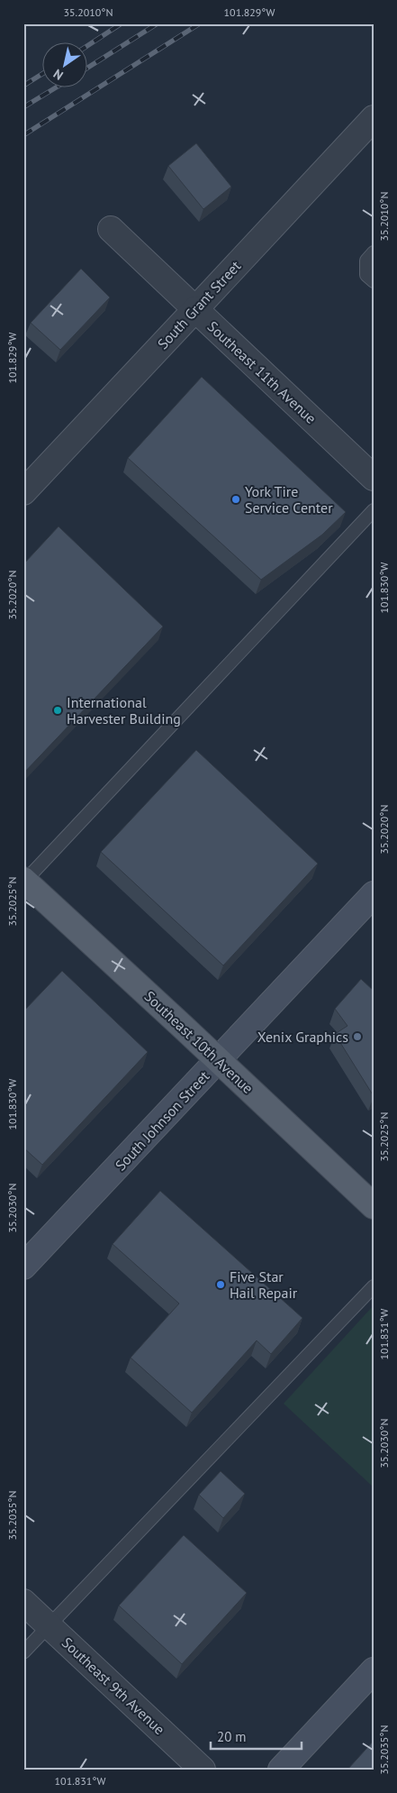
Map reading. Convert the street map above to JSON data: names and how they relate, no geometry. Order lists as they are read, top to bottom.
{
  "streets": {
    "main road": ["Southeast 10th Avenue", "South Johnson Street"],
    "street": ["South Grant Street", "Southeast 11th Avenue", "Southeast 9th Avenue"]
  },
  "crossings": [
    ["South Grant Street", "Southeast 11th Avenue"],
    ["Southeast 10th Avenue", "South Johnson Street"]
  ],
  "places": [
    "York Tire Service Center",
    "International Harvester Building",
    "Xenix Graphics",
    "Five Star Hail Repair"
  ],
  "scale_bar": "20 m",
  "north": "bottom left",
  "coordinates": [
    "35.2010°N",
    "101.829°W",
    "101.830°W",
    "35.2020°N",
    "35.2025°N",
    "35.2030°N",
    "101.831°W",
    "35.2035°N"
  ]
}
